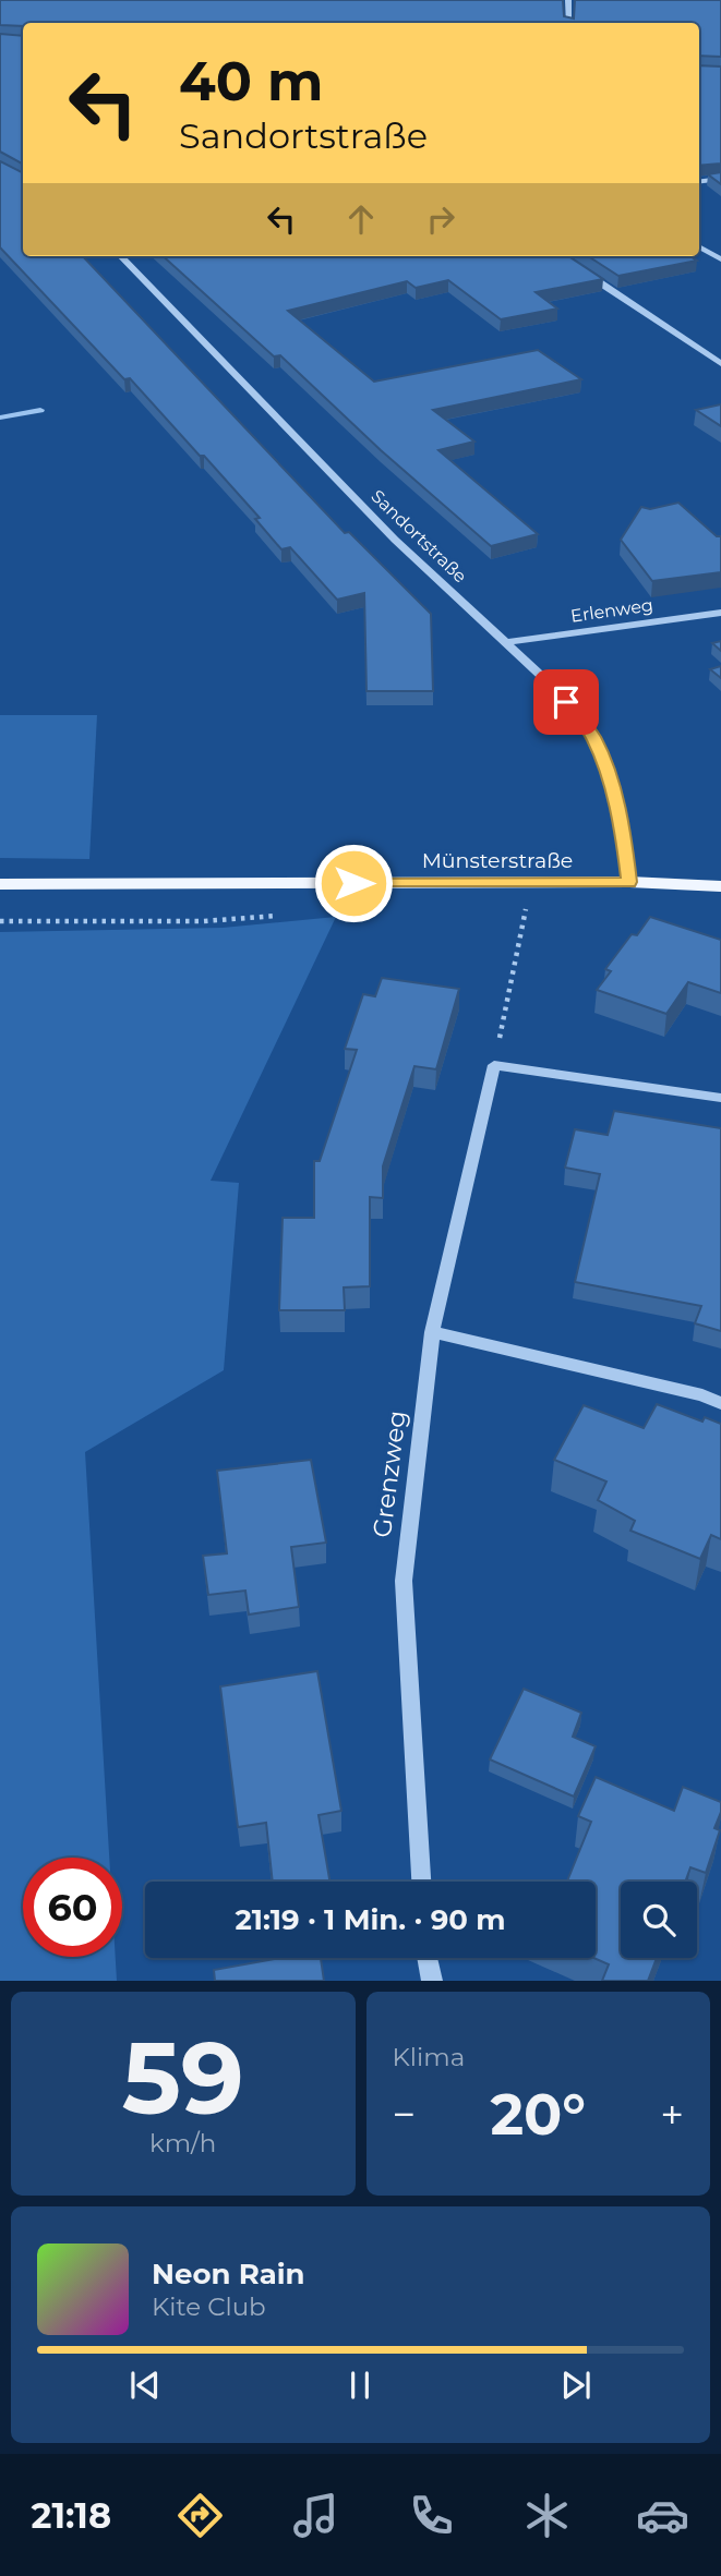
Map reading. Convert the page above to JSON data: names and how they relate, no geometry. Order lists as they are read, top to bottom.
{
  "streets": {
    "main road": ["Münsterstraße"],
    "street": ["Sandortstraße", "Erlenweg", "Grenzweg"]
  },
  "crossings": [
    ["Sandortstraße", "Erlenweg"],
    ["Sandortstraße", "Münsterstraße"]
  ],
  "page": {
    "turn": ["40 m", "Sandortstraße"],
    "limit": "60",
    "trip": "21:19 · 1 Min. · 90 m",
    "tile": [
      ["59", "km/h"],
      "Klima"
    ],
    "heat": ["−", "20°", "+"],
    "song": ["Neon Rain", "Kite Club"],
    "tabs": "21:18"
  }
}
